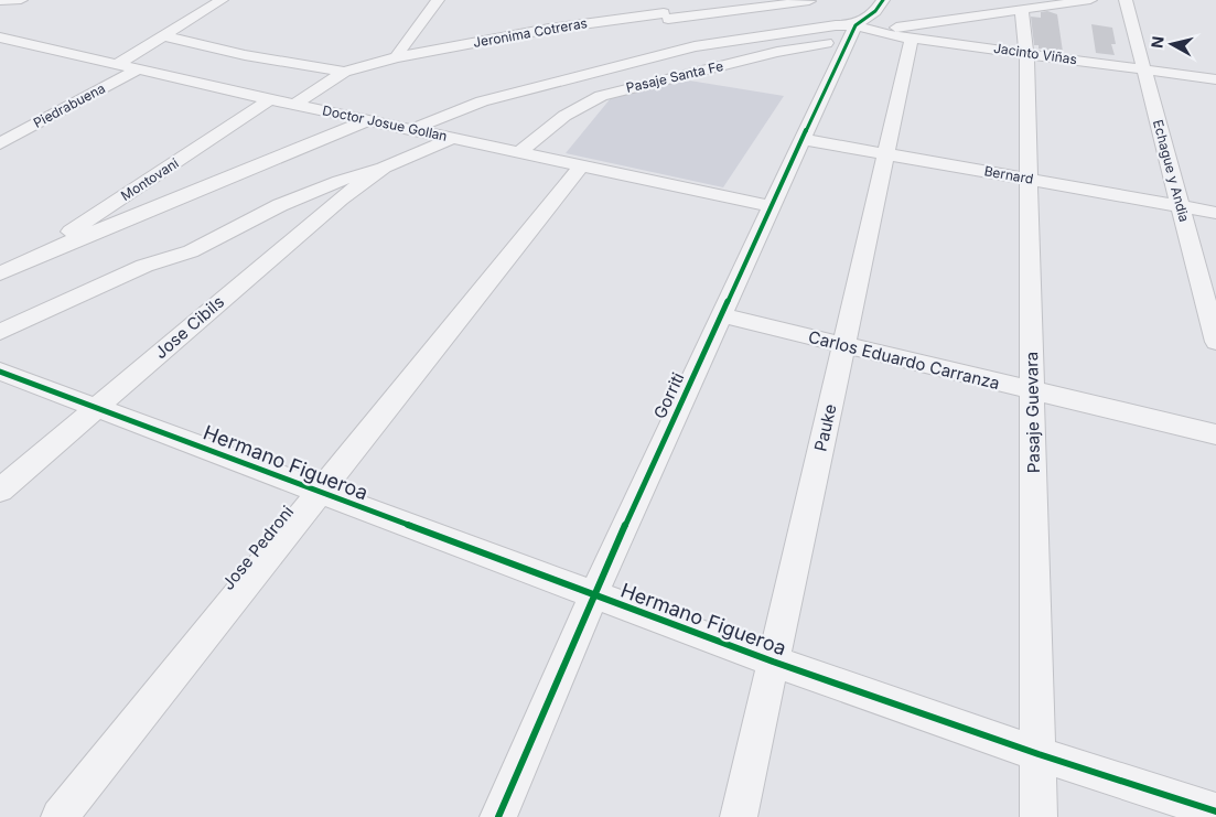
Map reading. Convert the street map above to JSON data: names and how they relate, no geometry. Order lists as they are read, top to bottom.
{
  "streets": {
    "street": [
      "Jeronima Cotreras",
      "Jacinto Viñas",
      "Pasaje Santa Fe",
      "Piedrabuena",
      "Doctor Josue Gollan",
      "Echague y Andia",
      "Bernard",
      "Montovani",
      "Jose Cibils",
      "Carlos Eduardo Carranza",
      "Gorriti",
      "Pasaje Guevara",
      "Pauke",
      "Hermano Figueroa",
      "Jose Pedroni"
    ]
  },
  "crossings": [
    ["Jacinto Viñas", "Pasaje Santa Fe"],
    ["Jacinto Viñas", "Echague y Andia"],
    ["Jacinto Viñas", "Gorriti"],
    ["Jacinto Viñas", "Pasaje Guevara"],
    ["Jacinto Viñas", "Pauke"],
    ["Pasaje Santa Fe", "Doctor Josue Gollan"],
    ["Pasaje Santa Fe", "Gorriti"],
    ["Pasaje Santa Fe", "Pasaje Guevara"],
    ["Piedrabuena", "Doctor Josue Gollan"],
    ["Doctor Josue Gollan", "Montovani"],
    ["Doctor Josue Gollan", "Gorriti"],
    ["Doctor Josue Gollan", "Jose Pedroni"],
    ["Echague y Andia", "Bernard"],
    ["Bernard", "Gorriti"],
    ["Bernard", "Pasaje Guevara"],
    ["Bernard", "Pauke"],
    ["Jose Cibils", "Hermano Figueroa"],
    ["Carlos Eduardo Carranza", "Gorriti"],
    ["Carlos Eduardo Carranza", "Pasaje Guevara"],
    ["Carlos Eduardo Carranza", "Pauke"],
    ["Gorriti", "Hermano Figueroa"],
    ["Pasaje Guevara", "Hermano Figueroa"],
    ["Pauke", "Hermano Figueroa"],
    ["Hermano Figueroa", "Jose Pedroni"]
  ],
  "north": "left"
}
